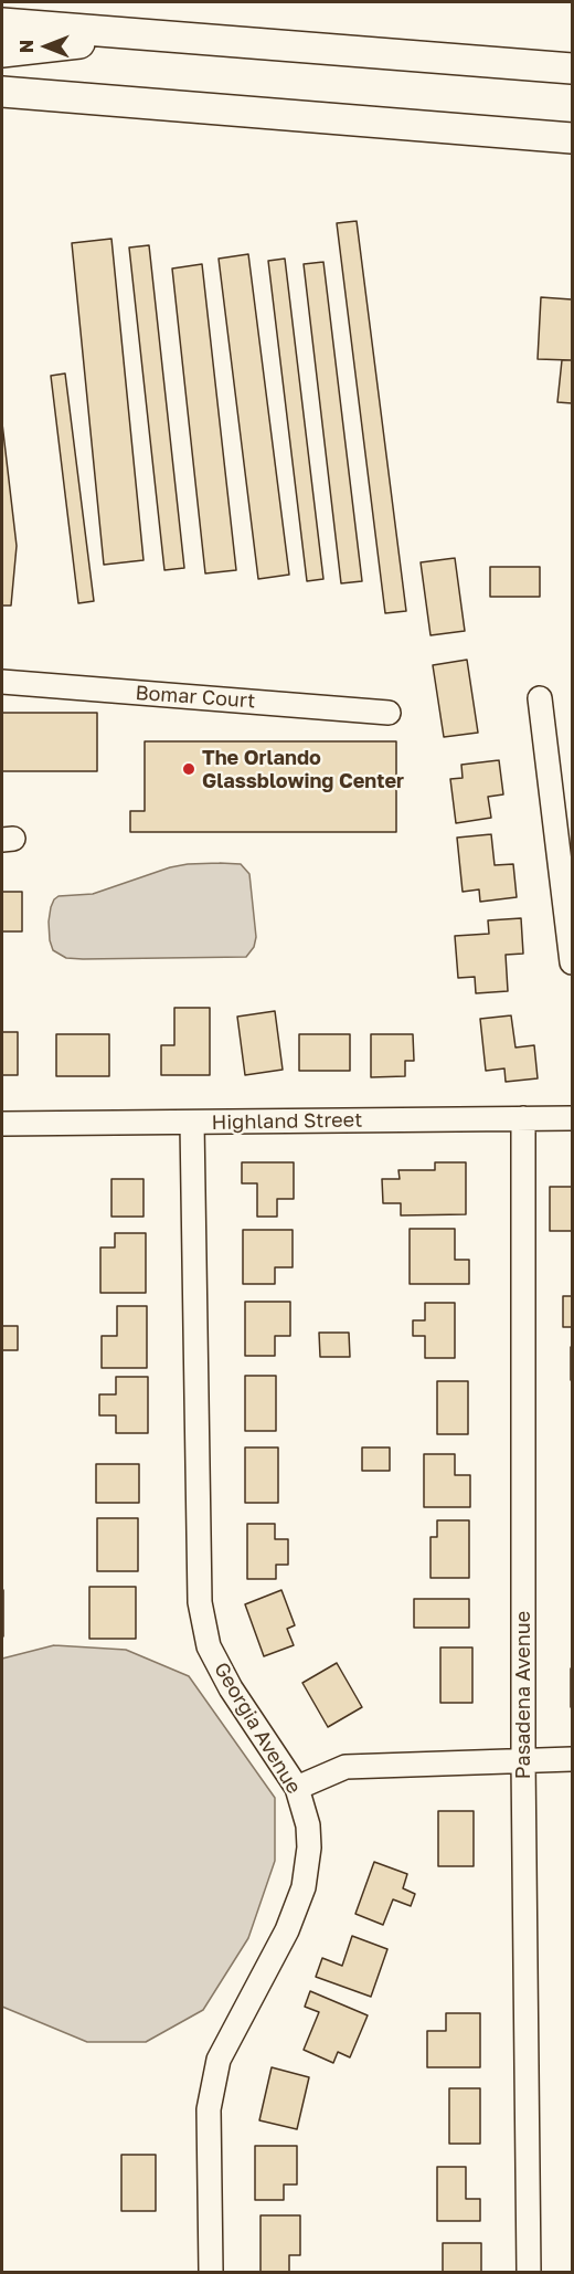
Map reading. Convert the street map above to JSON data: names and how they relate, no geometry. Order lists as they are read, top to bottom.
{
  "streets": {
    "street": [
      "Bomar Court",
      "Highland Street",
      "Pasadena Avenue",
      "Georgia Avenue"
    ]
  },
  "crossings": [
    ["Highland Street", "Pasadena Avenue"],
    ["Highland Street", "Georgia Avenue"]
  ],
  "places": ["The Orlando Glassblowing Center"],
  "north": "left"
}
